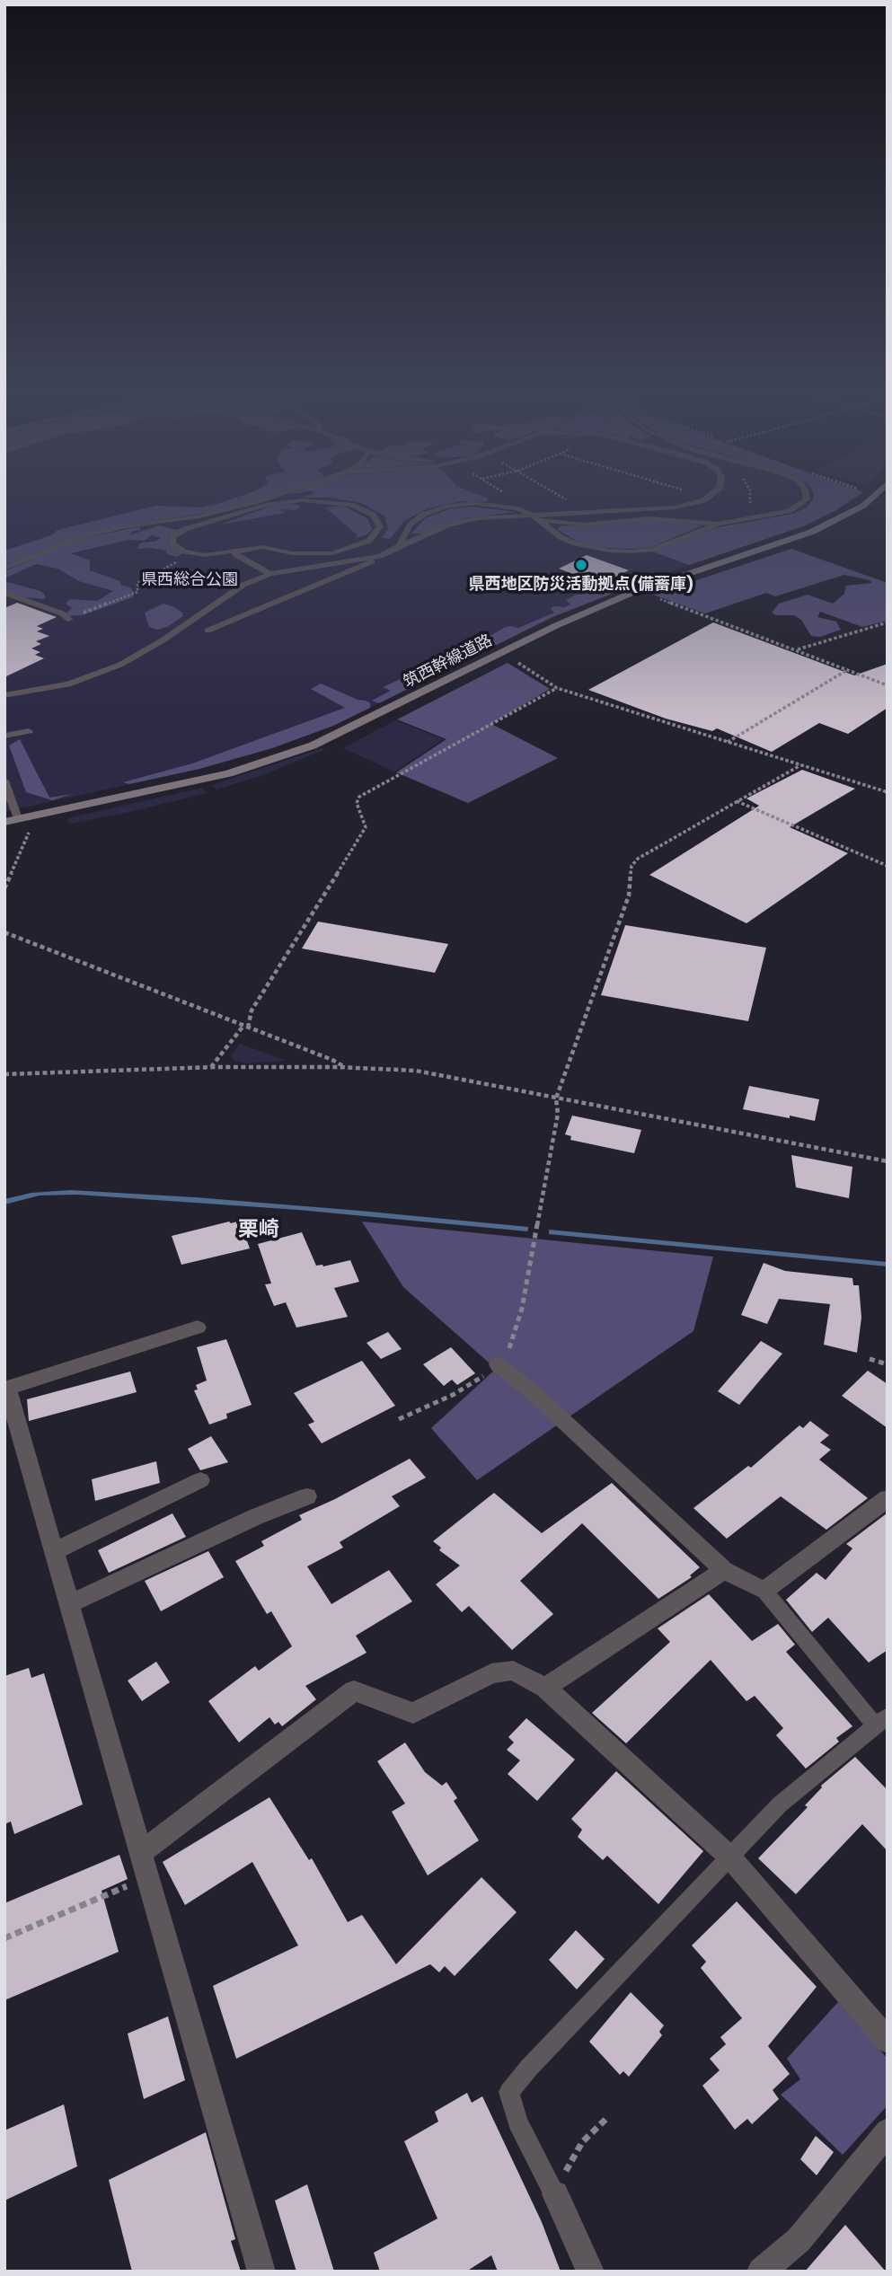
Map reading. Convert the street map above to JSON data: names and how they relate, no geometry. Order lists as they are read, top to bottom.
{
  "streets": {
    "street": ["筑西幹線道路"]
  },
  "districts": ["栗崎"],
  "parks": ["県西総合公園"],
  "places": ["県西地区防災活動拠点(備蓄庫)"]
}
